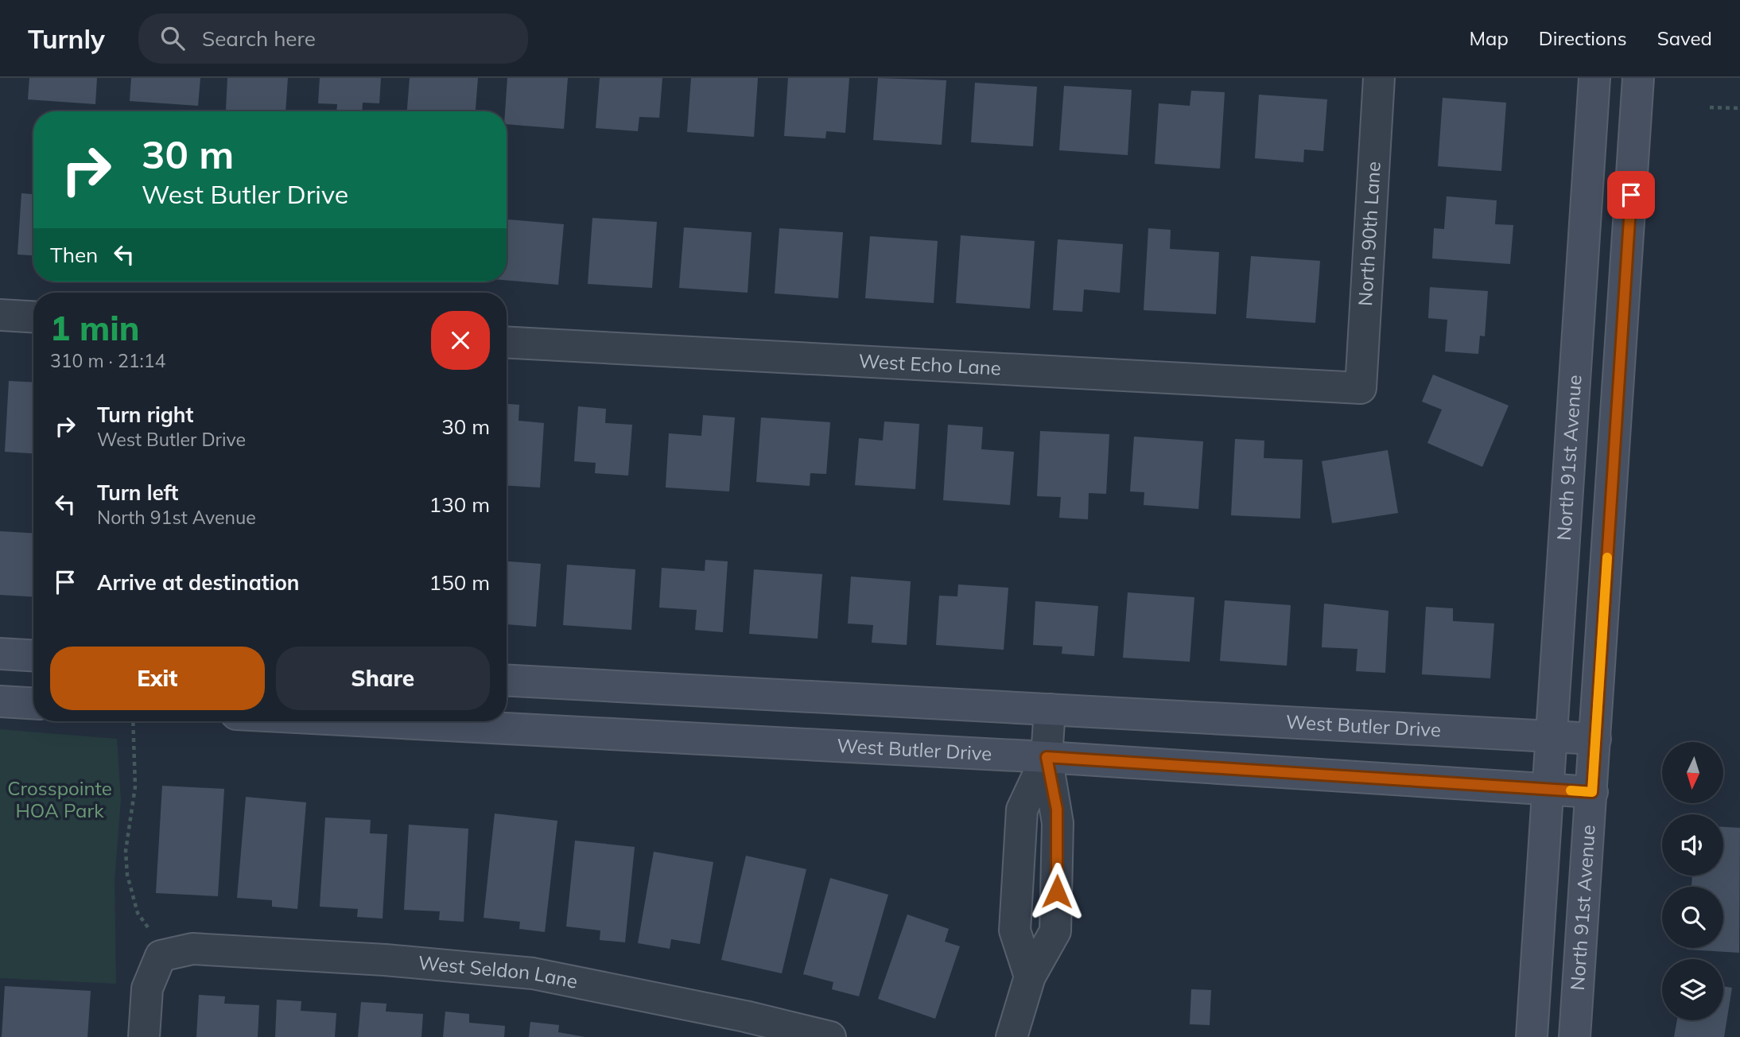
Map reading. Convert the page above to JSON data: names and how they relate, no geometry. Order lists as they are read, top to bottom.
{
  "streets": {
    "street": [
      "North 90th Lane",
      "West Echo Lane",
      "North 91st Avenue",
      "West Butler Drive",
      "West Seldon Lane"
    ]
  },
  "crossings": [
    ["North 90th Lane", "West Echo Lane"],
    ["North 91st Avenue", "West Butler Drive"]
  ],
  "parks": ["Crosspointe HOA Park"],
  "north": "bottom",
  "page": {
    "header": "Turnly",
    "search": "Search here",
    "nav": ["Map", "Directions", "Saved"],
    "turn": ["30 m", "West Butler Drive"],
    "then": "Then",
    "heading": ["1 min", "310 m · 21:14"],
    "list": [
      {
        "name": "Turn right",
        "note": "West Butler Drive",
        "value": "30 m"
      },
      {
        "name": "Turn left",
        "note": "North 91st Avenue",
        "value": "130 m"
      },
      {
        "name": "Arrive at destination",
        "value": "150 m"
      }
    ],
    "buttons": ["Exit", "Share"]
  }
}
